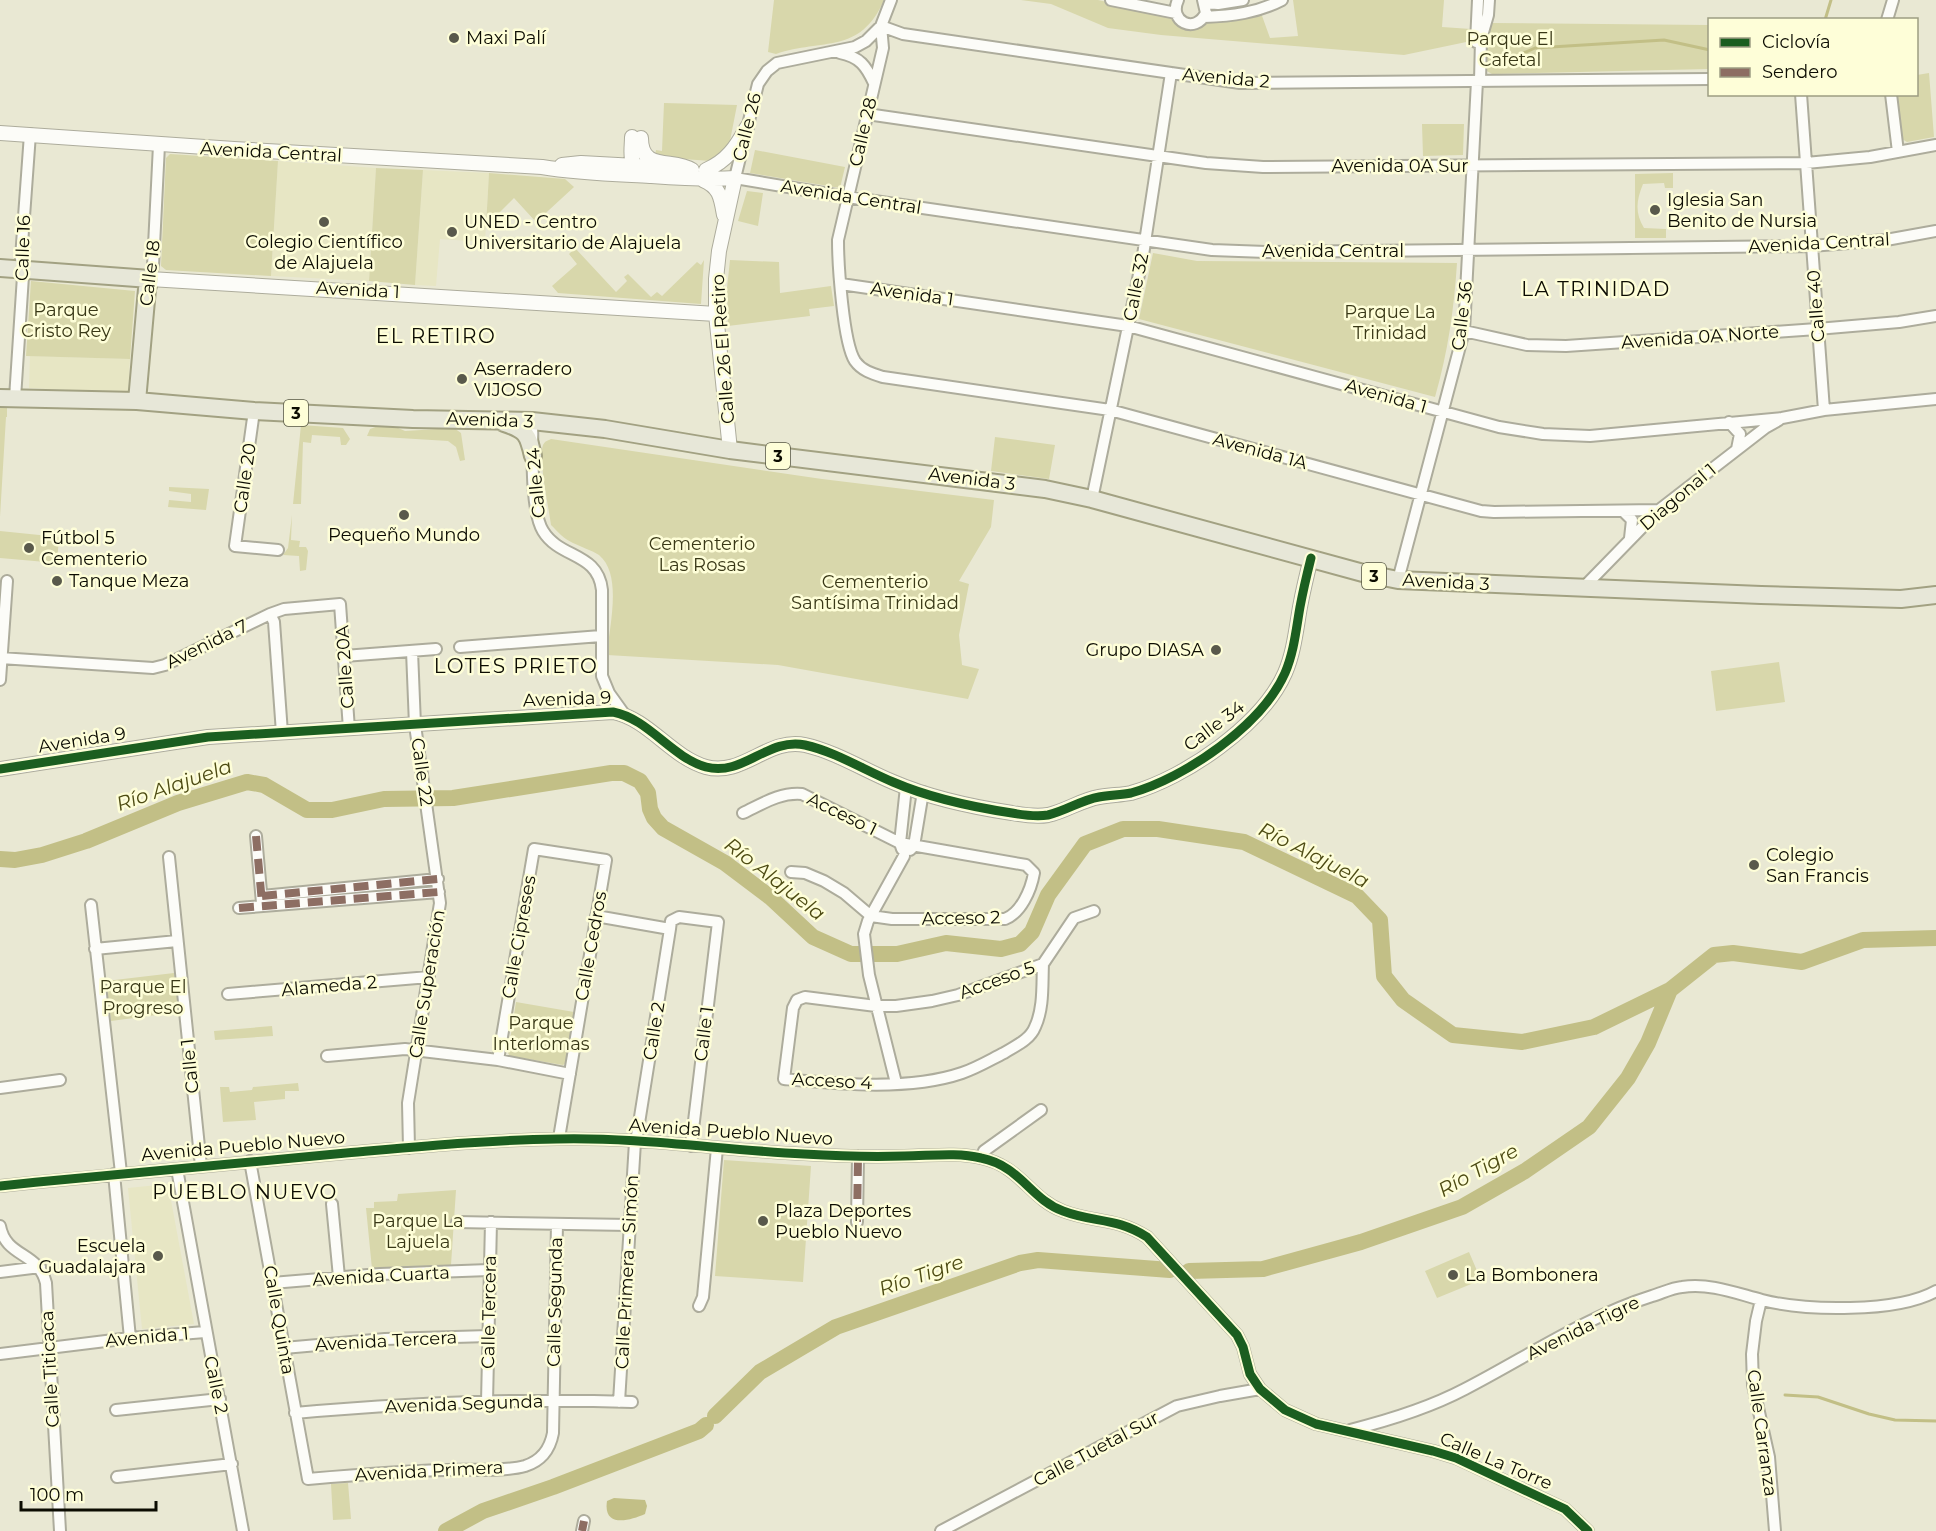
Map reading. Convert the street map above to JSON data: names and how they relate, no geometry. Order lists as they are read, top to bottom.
{
  "streets": {
    "main road": [
      "Calle 18",
      "Avenida 1",
      "3",
      "Avenida 3"
    ],
    "street": [
      "Avenida 2",
      "Calle 26",
      "Calle 28",
      "Avenida Central",
      "Avenida 0A Sur",
      "Calle 16",
      "Calle 32",
      "Calle 40",
      "Calle 36",
      "Avenida 0A Norte",
      "Calle 26 El Retiro",
      "Avenida 1A",
      "Calle 20",
      "Calle 24",
      "Diagonal 1",
      "Avenida 7",
      "Calle 20A",
      "Avenida 9",
      "Calle 34",
      "Calle 22",
      "Acceso 1",
      "Acceso 2",
      "Calle Cipreses",
      "Calle Cedros",
      "Acceso 5",
      "Calle Superación",
      "Alameda 2",
      "Calle 2",
      "Calle 1",
      "Acceso 4",
      "Avenida Pueblo Nuevo",
      "Calle Primera - Simón",
      "Avenida Cuarta",
      "Calle Segunda",
      "Calle Tercera",
      "Calle Quinta",
      "Avenida Tigre",
      "Avenida Tercera",
      "Calle Titicaca",
      "Avenida Segunda",
      "Calle Carranza",
      "Calle Tuetal Sur",
      "Calle La Torre",
      "Avenida Primera"
    ]
  },
  "crossings": [
    ["Avenida 2", "Calle 28"],
    ["Avenida 2", "Calle 32"],
    ["Avenida 2", "Calle 36"],
    ["Calle 26", "Avenida Central"],
    ["Calle 26", "Calle 26 El Retiro"],
    ["Calle 28", "Avenida Central"],
    ["Calle 28", "Avenida 0A Sur"],
    ["Calle 28", "Avenida 1"],
    ["Calle 28", "Avenida 1A"],
    ["Avenida Central", "Calle 16"],
    ["Avenida Central", "Calle 18"],
    ["Avenida Central", "Calle 32"],
    ["Avenida Central", "Calle 40"],
    ["Avenida Central", "Calle 36"],
    ["Avenida Central", "Calle 26 El Retiro"],
    ["Avenida 0A Sur", "Calle 32"],
    ["Avenida 0A Sur", "Calle 40"],
    ["Avenida 0A Sur", "Calle 36"],
    ["Calle 16", "Avenida 1"],
    ["Calle 16", "Avenida 3"],
    ["Calle 18", "Avenida 1"],
    ["Calle 18", "Avenida 3"],
    ["Calle 32", "Avenida 1"],
    ["Calle 32", "Avenida 3"],
    ["Calle 32", "Avenida 1A"],
    ["Avenida 1", "Calle 40"],
    ["Avenida 1", "Calle 36"],
    ["Avenida 1", "Calle 26 El Retiro"],
    ["Avenida 1", "Diagonal 1"],
    ["Avenida 1", "Calle 2"],
    ["Avenida 1", "Calle Titicaca"],
    ["Calle 40", "Avenida 0A Norte"],
    ["Calle 36", "Avenida 0A Norte"],
    ["Calle 36", "Avenida 3"],
    ["Calle 36", "Avenida 1A"],
    ["Calle 26 El Retiro", "Avenida 3"],
    ["Avenida 3", "Calle 20"],
    ["Avenida 3", "Calle 24"],
    ["Avenida 3", "Diagonal 1"],
    ["Avenida 3", "Calle 34"],
    ["Avenida 1A", "Diagonal 1"],
    ["Calle 24", "Avenida 9"],
    ["Avenida 7", "Calle 20A"],
    ["Calle 20A", "Avenida 9"],
    ["Avenida 9", "Calle 34"],
    ["Avenida 9", "Calle 22"],
    ["Calle 22", "Calle Superación"],
    ["Acceso 1", "Acceso 2"],
    ["Calle Cipreses", "Calle Cedros"],
    ["Calle Cedros", "Avenida Pueblo Nuevo"],
    ["Acceso 5", "Acceso 4"],
    ["Calle Superación", "Alameda 2"],
    ["Calle Superación", "Avenida Pueblo Nuevo"],
    ["Calle 2", "Calle 1"],
    ["Calle 2", "Avenida Pueblo Nuevo"],
    ["Calle 2", "Calle Primera - Simón"],
    ["Calle 1", "Avenida Pueblo Nuevo"],
    ["Avenida Pueblo Nuevo", "Calle Primera - Simón"],
    ["Avenida Pueblo Nuevo", "Calle Quinta"],
    ["Avenida Pueblo Nuevo", "Avenida Tigre"],
    ["Avenida Pueblo Nuevo", "Calle Tuetal Sur"],
    ["Avenida Pueblo Nuevo", "Calle La Torre"],
    ["Calle Primera - Simón", "Avenida Segunda"],
    ["Avenida Cuarta", "Calle Tercera"],
    ["Avenida Cuarta", "Calle Quinta"],
    ["Calle Segunda", "Avenida Segunda"],
    ["Calle Segunda", "Avenida Primera"],
    ["Calle Tercera", "Avenida Tercera"],
    ["Calle Tercera", "Avenida Segunda"],
    ["Calle Quinta", "Avenida Tercera"],
    ["Calle Quinta", "Avenida Segunda"],
    ["Calle Quinta", "Avenida Primera"],
    ["Avenida Tigre", "Calle Carranza"],
    ["Avenida Tigre", "Calle La Torre"]
  ],
  "districts": [
    "LA TRINIDAD",
    "EL RETIRO",
    "LOTES PRIETO",
    "PUEBLO NUEVO"
  ],
  "water": ["Río Alajuela", "Río Tigre"],
  "parks": [
    "Parque El Cafetal",
    "Parque Cristo Rey",
    "Parque La Trinidad",
    "Cementerio Las Rosas",
    "Cementerio Santísima Trinidad",
    "Parque El Progreso",
    "Parque Interlomas",
    "Parque La Lajuela"
  ],
  "places": [
    "Maxi Palí",
    "Iglesia San Benito de Nursia",
    "Colegio Científico de Alajuela",
    "UNED - Centro Universitario de Alajuela",
    "Aserradero VIJOSO",
    "Pequeño Mundo",
    "Fútbol 5 Cementerio",
    "Tanque Meza",
    "Grupo DIASA",
    "Colegio San Francis",
    "Plaza Deportes Pueblo Nuevo",
    "Escuela Guadalajara",
    "La Bombonera"
  ],
  "legend": ["Ciclovía", "Sendero"],
  "scale_bar": "100 m"
}
